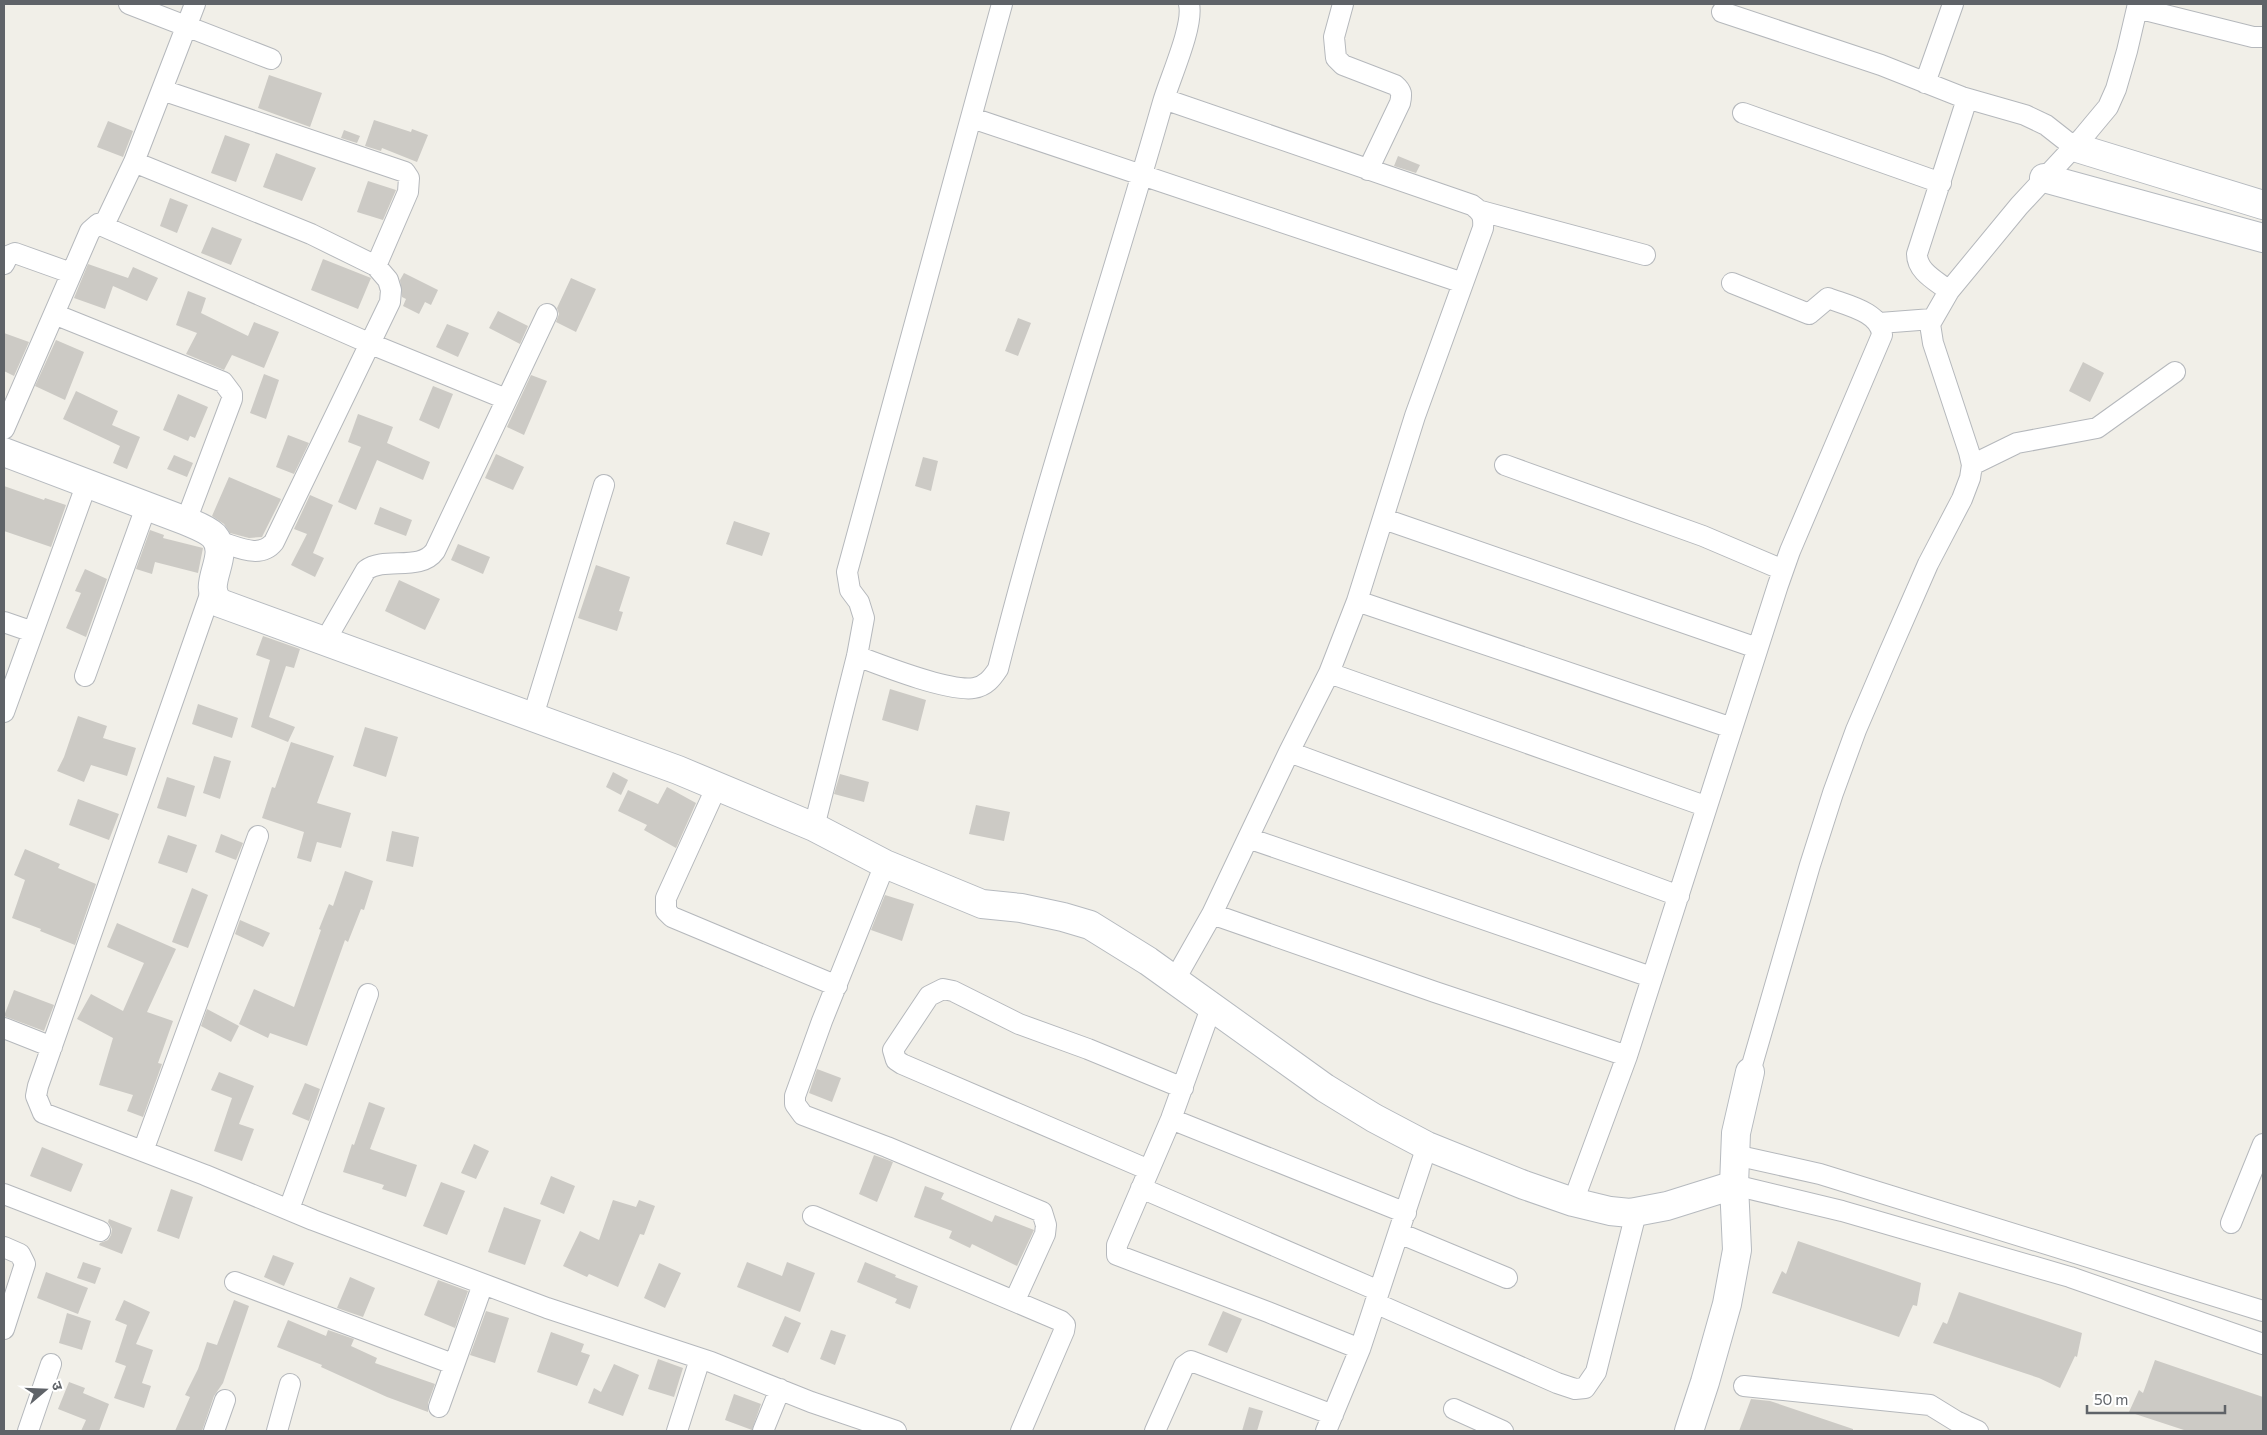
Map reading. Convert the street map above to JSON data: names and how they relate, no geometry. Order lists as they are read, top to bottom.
{
  "scale_bar": "50 m",
  "north": "right"
}
